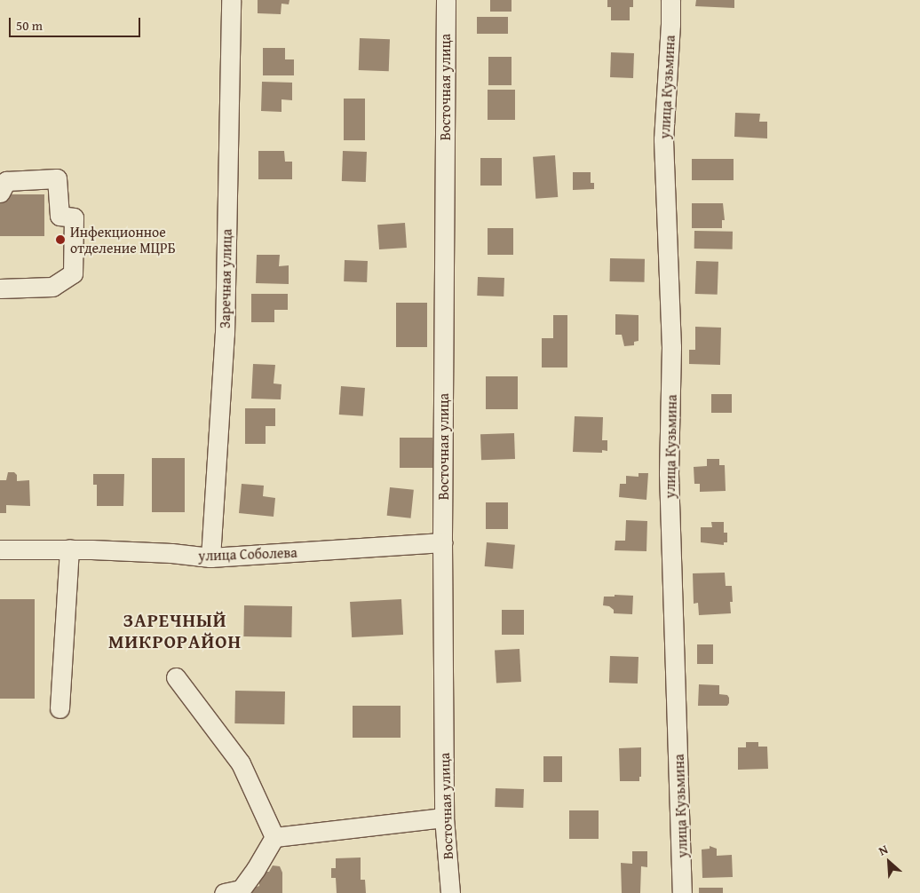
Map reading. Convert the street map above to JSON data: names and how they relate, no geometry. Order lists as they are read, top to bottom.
{
  "streets": {
    "street": [
      "Восточная улица",
      "улица Кузьмина",
      "Заречная улица",
      "улица Соболева"
    ]
  },
  "crossings": [
    ["Восточная улица", "улица Соболева"],
    ["Заречная улица", "улица Соболева"]
  ],
  "districts": ["ЗАРЕЧНЫЙ МИКРОРАЙОН"],
  "places": ["Инфекционное отделение МЦРБ"],
  "scale_bar": "50 m",
  "north": "top left"
}
